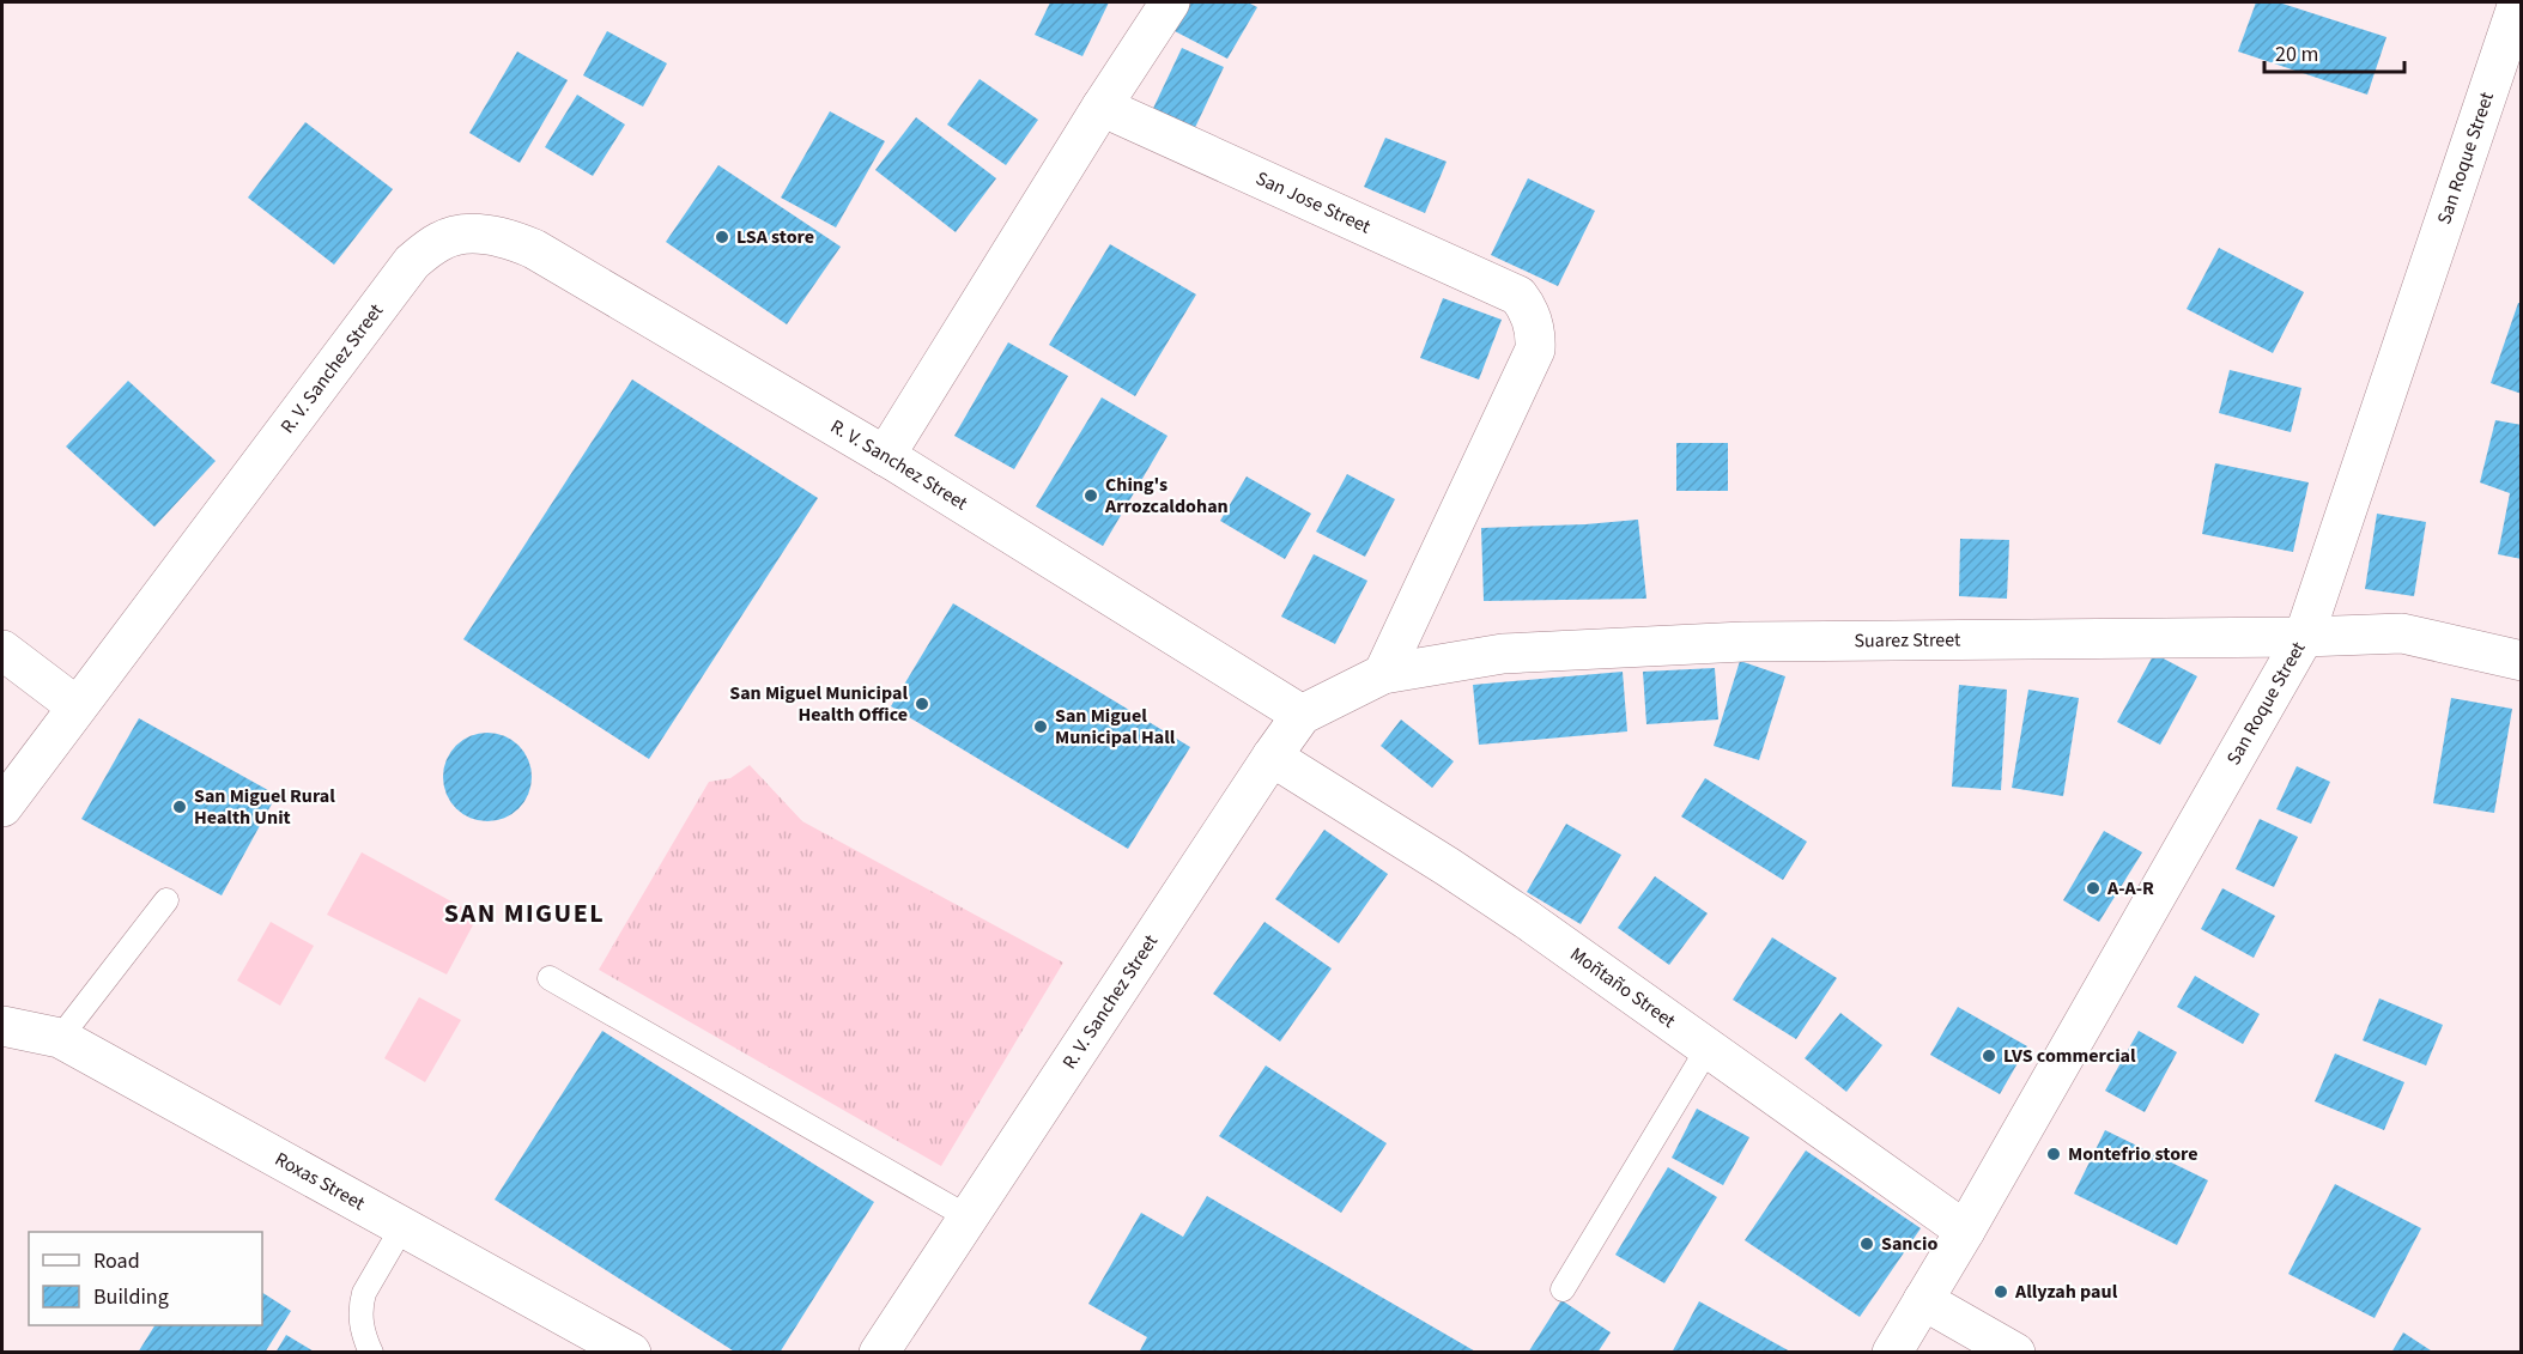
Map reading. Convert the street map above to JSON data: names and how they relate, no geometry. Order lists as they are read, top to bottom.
{
  "streets": {
    "street": [
      "San Roque Street",
      "San Jose Street",
      "R. V. Sanchez Street",
      "Suarez Street",
      "Moñtaño Street",
      "Roxas Street"
    ]
  },
  "crossings": [
    ["San Roque Street", "Suarez Street"],
    ["San Roque Street", "Moñtaño Street"],
    ["San Jose Street", "Suarez Street"],
    ["R. V. Sanchez Street", "Suarez Street"],
    ["R. V. Sanchez Street", "Moñtaño Street"]
  ],
  "districts": ["SAN MIGUEL"],
  "places": [
    "LSA store",
    "Ching's Arrozcaldohan",
    "San Miguel Municipal Health Office",
    "San Miguel Municipal Hall",
    "San Miguel Rural Health Unit",
    "A-A-R",
    "LVS commercial",
    "Montefrio store",
    "Sancio",
    "Allyzah paul"
  ],
  "legend": ["Road", "Building"],
  "scale_bar": "20 m"
}
